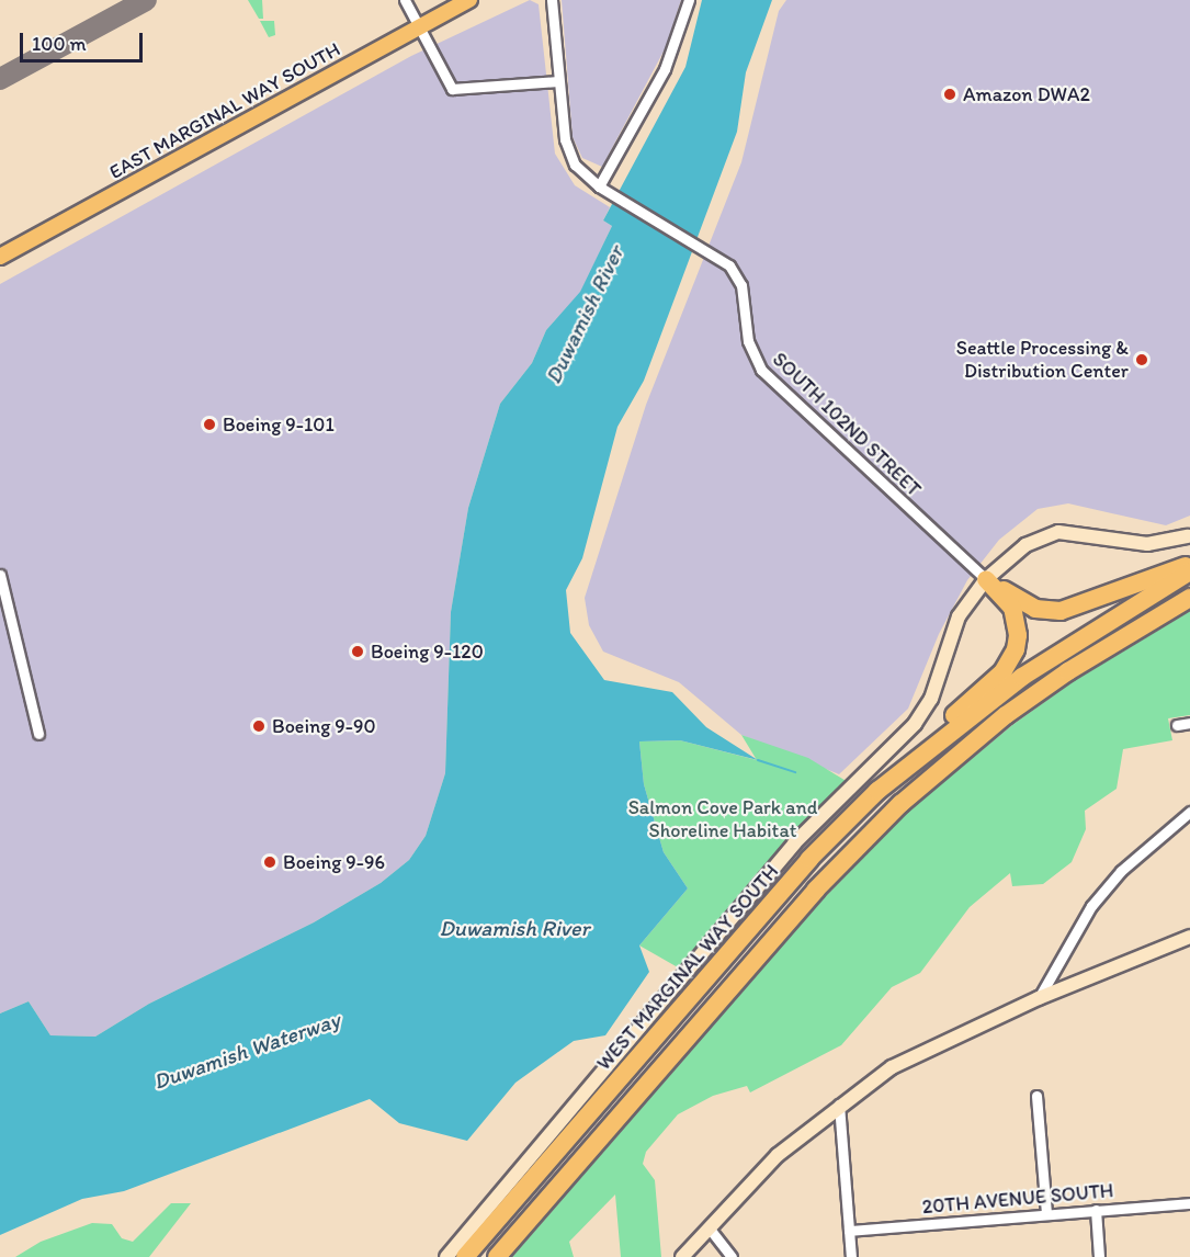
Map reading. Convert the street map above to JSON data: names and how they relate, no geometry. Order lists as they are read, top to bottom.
{
  "streets": {
    "highway": ["WEST MARGINAL WAY SOUTH"],
    "main road": ["EAST MARGINAL WAY SOUTH"],
    "street": ["SOUTH 102ND STREET", "20TH AVENUE SOUTH"]
  },
  "water": ["Duwamish River", "Duwamish Waterway"],
  "parks": ["Salmon Cove Park and Shoreline Habitat"],
  "places": [
    "Amazon DWA2",
    "Seattle Processing & Distribution Center",
    "Boeing 9-101",
    "Boeing 9-120",
    "Boeing 9-90",
    "Boeing 9-96"
  ],
  "scale_bar": "100 m"
}
